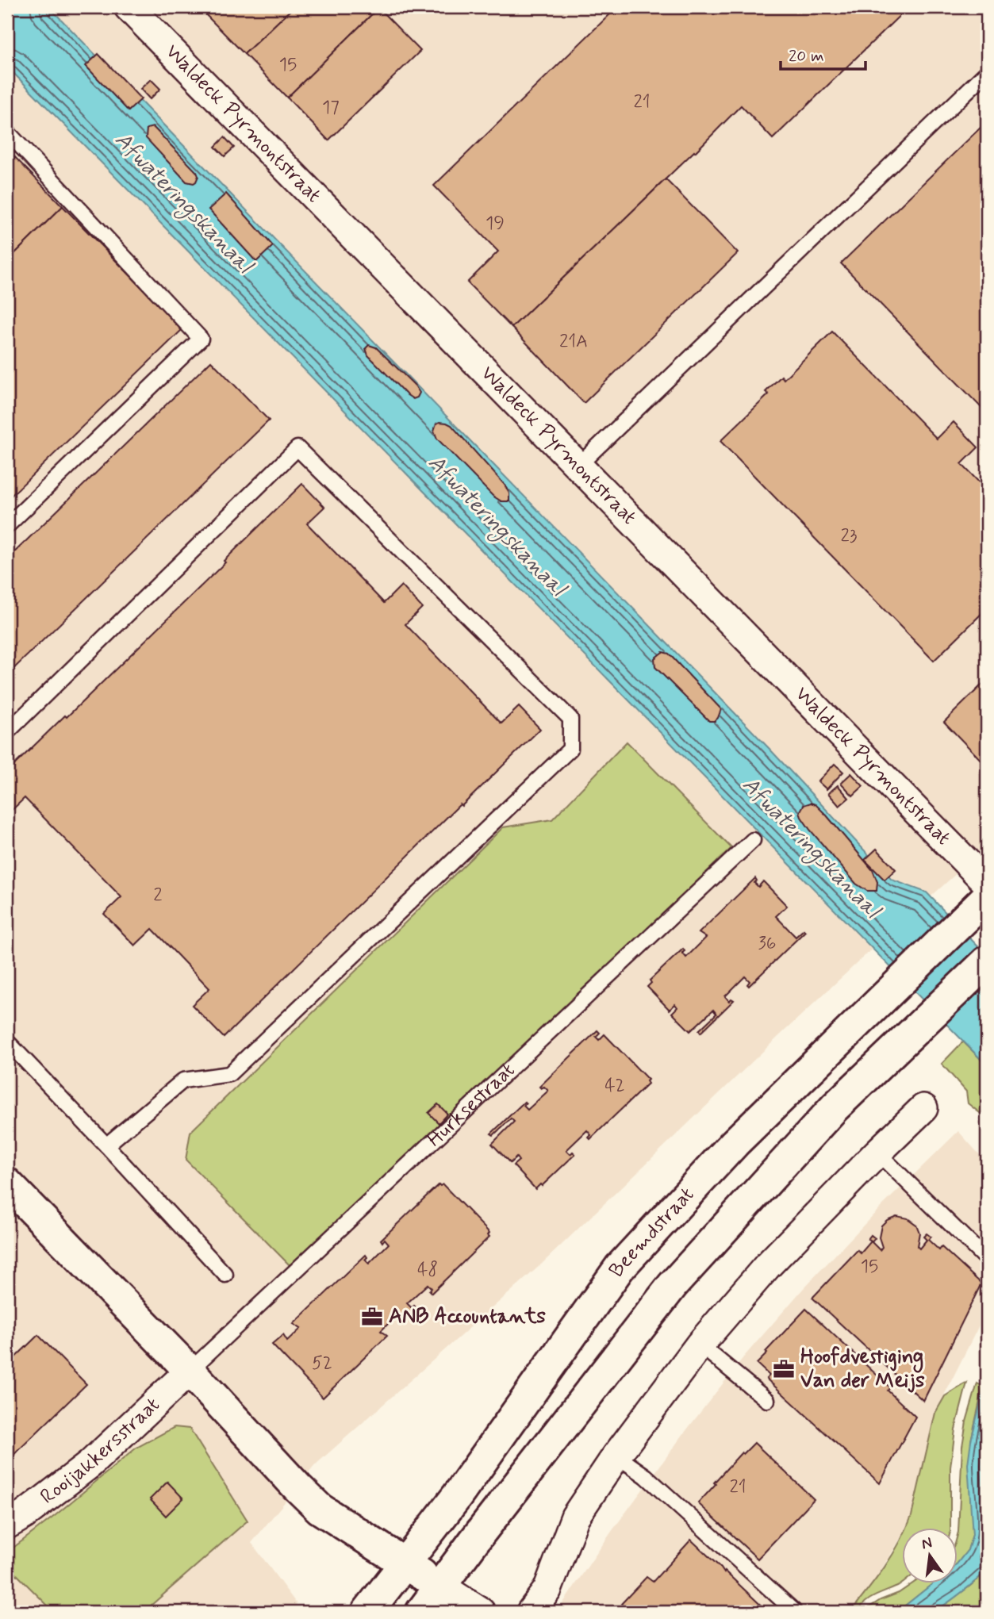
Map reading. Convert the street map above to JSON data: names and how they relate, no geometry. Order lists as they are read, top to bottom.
{
  "streets": {
    "main road": ["Beemdstraat"],
    "street": ["Waldeck Pyrmontstraat", "Rooijakkersstraat"],
    "lane": ["Hurksestraat"]
  },
  "crossings": [
    ["Hurksestraat", "Rooijakkersstraat"]
  ],
  "water": ["Afwateringskanaal"],
  "places": {
    "office": ["ANB Accountants", "Hoofdvestiging Van der Meijs"]
  },
  "house_numbers": [
    "15",
    "21",
    "17",
    "19",
    "21A",
    "23",
    "2",
    "36",
    "42",
    "15",
    "48",
    "52",
    "21"
  ],
  "scale_bar": "20 m",
  "north": "top"
}
